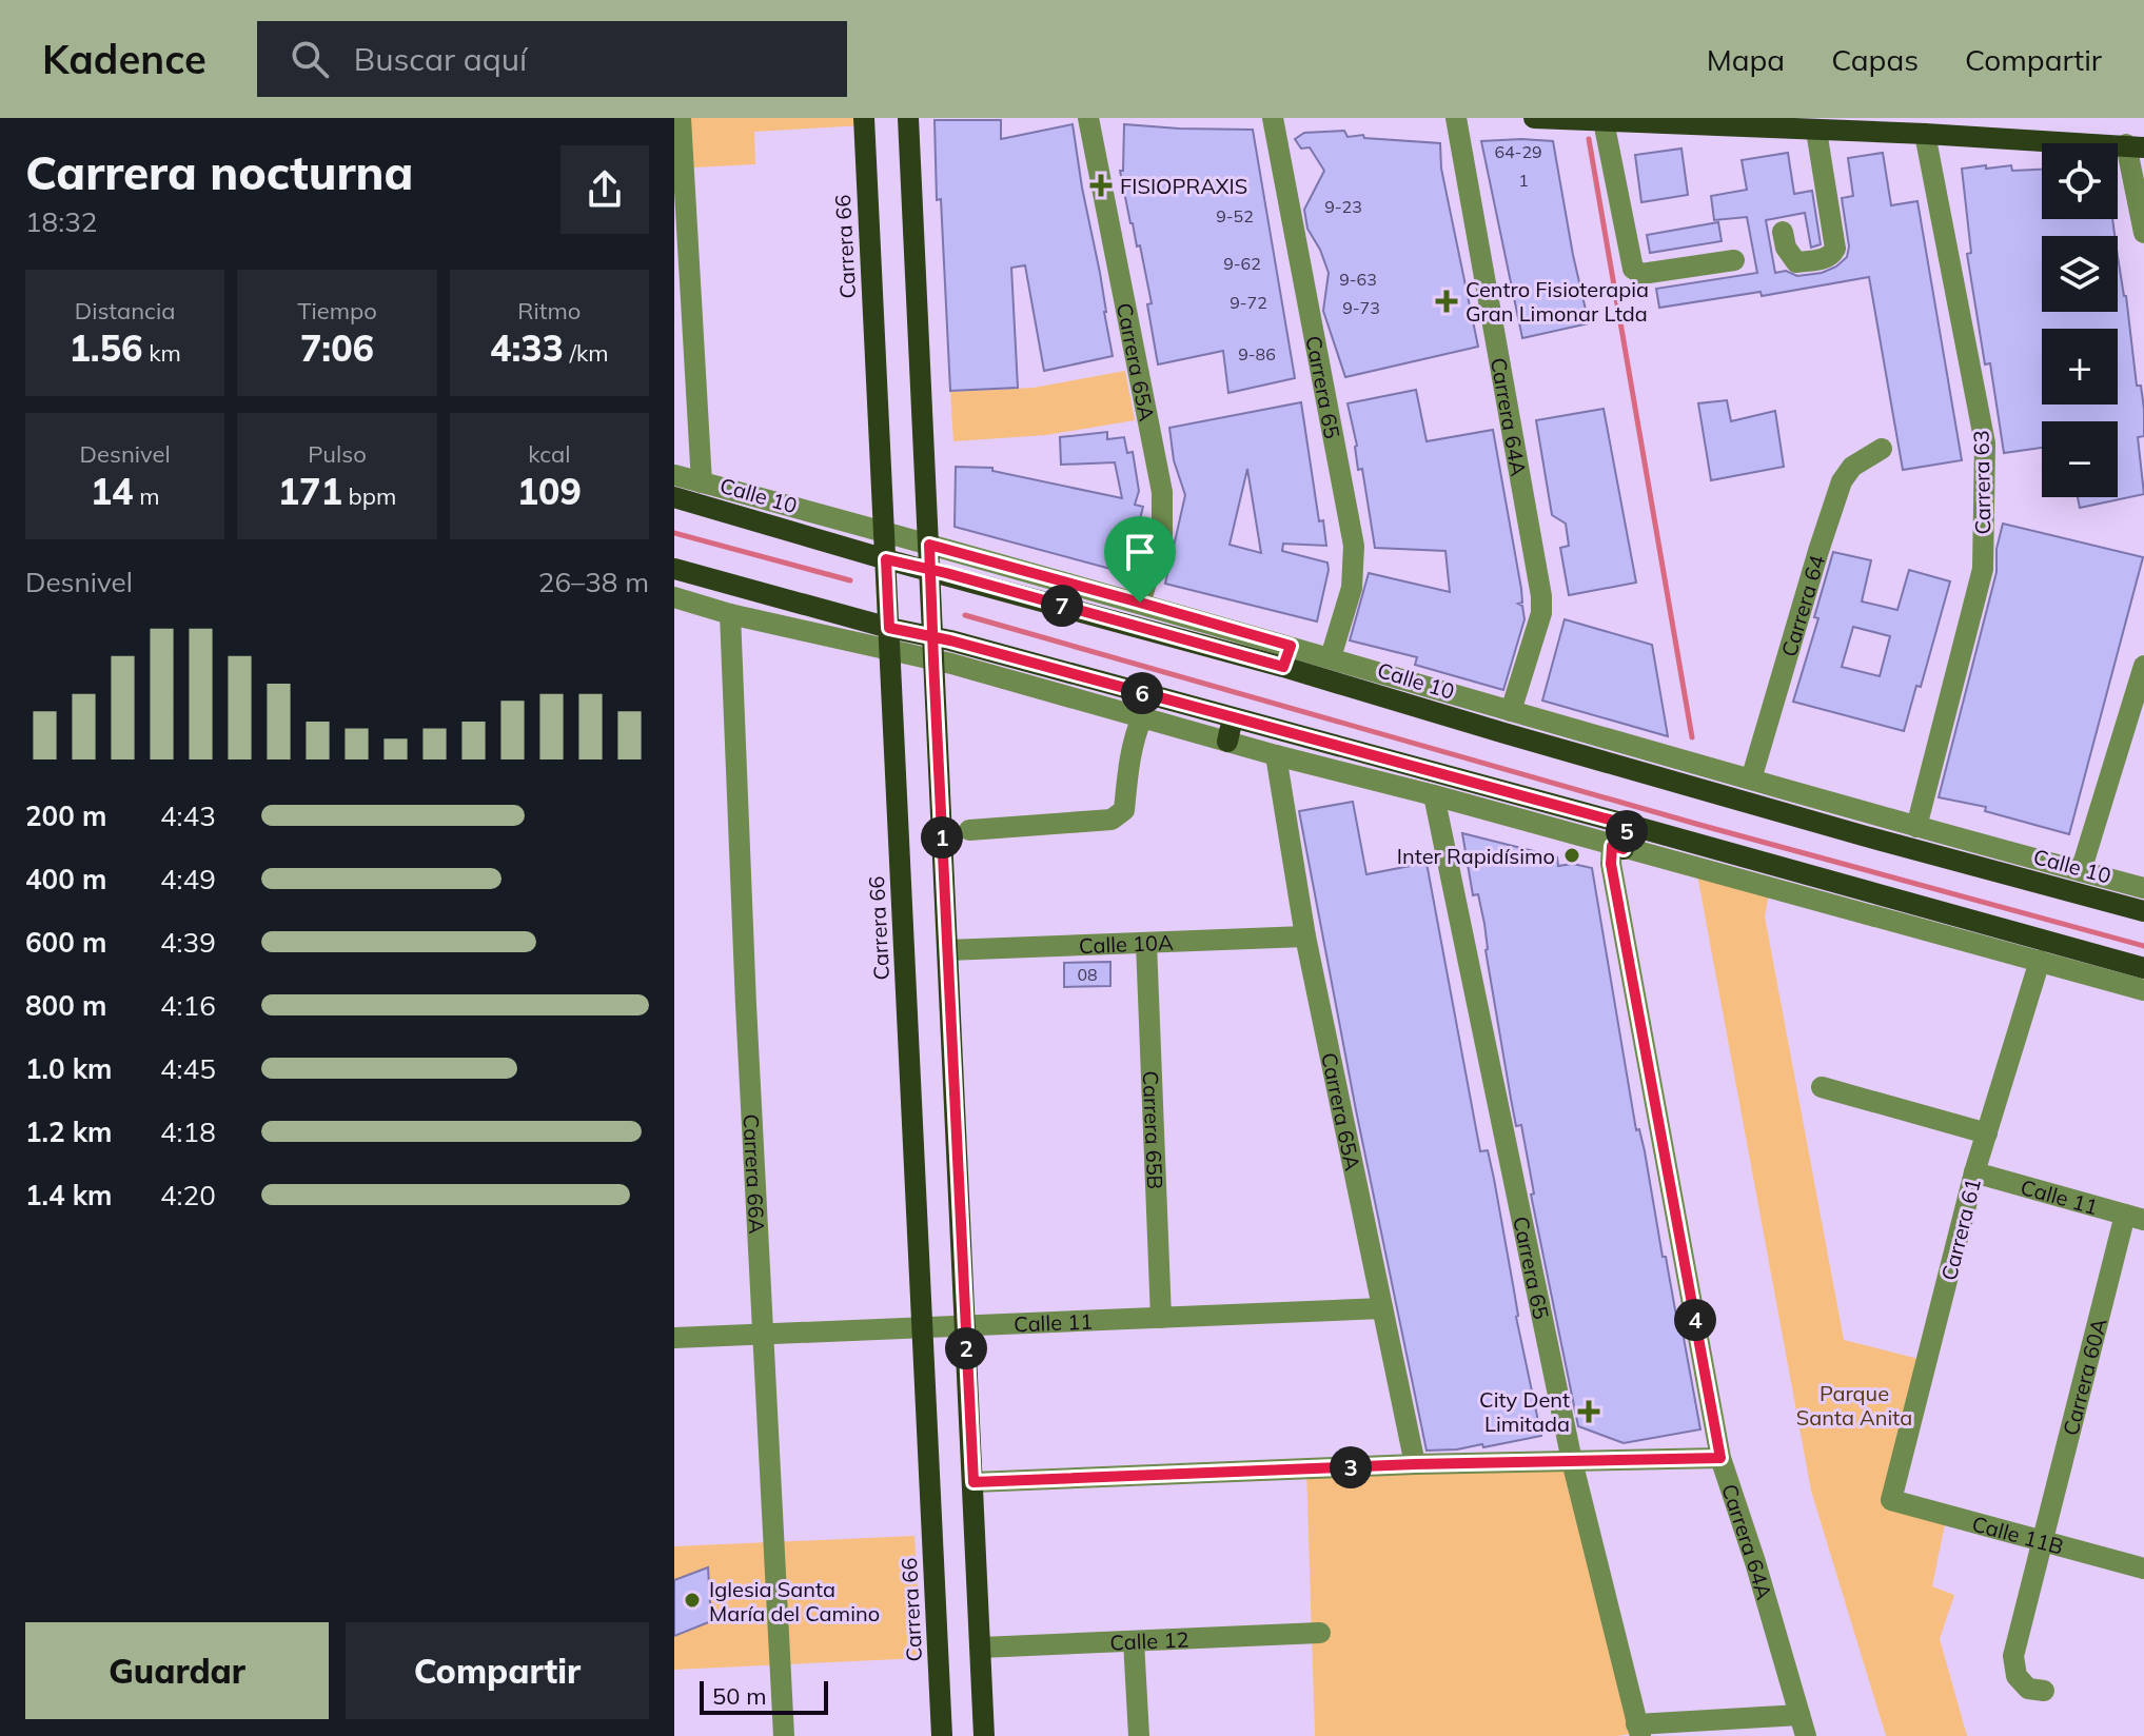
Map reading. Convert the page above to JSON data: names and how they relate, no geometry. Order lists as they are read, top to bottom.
{
  "streets": {
    "main road": ["Carrera 66", "Calle 10"],
    "street": [
      "Carrera 65A",
      "Carrera 65",
      "Carrera 64A",
      "Carrera 63",
      "Carrera 64",
      "Calle 10A",
      "Carrera 65B",
      "Carrera 66A",
      "Calle 11",
      "Carrera 61",
      "Carrera 60A",
      "Calle 11B",
      "Calle 12"
    ]
  },
  "crossings": [
    ["Carrera 66", "Calle 10"],
    ["Carrera 66", "Calle 11"],
    ["Carrera 65A", "Calle 10"],
    ["Carrera 65A", "Calle 10A"],
    ["Carrera 65A", "Calle 11"],
    ["Carrera 65", "Calle 10"],
    ["Carrera 64A", "Calle 10"],
    ["Carrera 63", "Calle 10"],
    ["Calle 10", "Carrera 64"],
    ["Calle 10A", "Carrera 65B"],
    ["Carrera 65B", "Calle 11"],
    ["Carrera 66A", "Calle 11"],
    ["Calle 11", "Carrera 61"],
    ["Calle 11", "Carrera 60A"],
    ["Carrera 61", "Calle 11B"],
    ["Carrera 60A", "Calle 11B"]
  ],
  "parks": ["Parque Santa Anita"],
  "places": {
    "health": ["FISIOPRAXIS", "Centro Fisioterapia Gran Limonar Ltda", "City Dent Limitada"],
    "other": ["Inter Rapidísimo", "Iglesia Santa María del Camino"]
  },
  "house_numbers": [
    "64-29",
    "1",
    "9-23",
    "9-52",
    "9-62",
    "9-63",
    "9-72",
    "9-73",
    "9-86",
    "08"
  ],
  "scale_bar": "50 m",
  "page": {
    "header": "Kadence",
    "search": "Buscar aquí",
    "nav": ["Mapa", "Capas", "Compartir"],
    "heading": ["Carrera nocturna", "18:32"],
    "map_buttons": ["+", "−"],
    "stats": [
      ["Distancia", "1.56 km"],
      ["Tiempo", "7:06"],
      ["Ritmo", "4:33 /km"],
      ["Desnivel", "14 m"],
      ["Pulso", "171 bpm"],
      ["kcal", "109"]
    ],
    "chart": ["Desnivel", "26–38 m"],
    "pins": [
      "7",
      "6",
      "5",
      "1",
      "4",
      "2",
      "3"
    ],
    "list": [
      {
        "name": "200 m",
        "note": "4:43"
      },
      {
        "name": "400 m",
        "note": "4:49"
      },
      {
        "name": "600 m",
        "note": "4:39"
      },
      {
        "name": "800 m",
        "note": "4:16"
      },
      {
        "name": "1.0 km",
        "note": "4:45"
      },
      {
        "name": "1.2 km",
        "note": "4:18"
      },
      {
        "name": "1.4 km",
        "note": "4:20"
      }
    ],
    "buttons": ["Guardar", "Compartir"],
    "scale": "50 m"
  }
}
